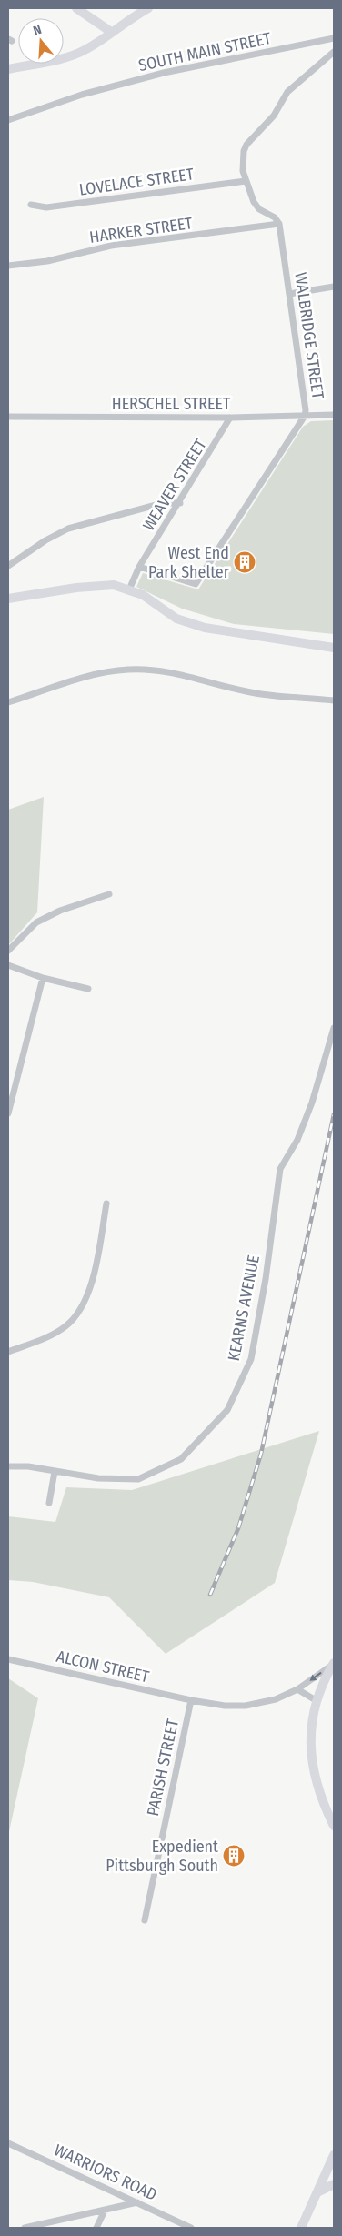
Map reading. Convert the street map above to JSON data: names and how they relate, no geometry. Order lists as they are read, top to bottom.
{
  "streets": {
    "street": [
      "SOUTH MAIN STREET",
      "LOVELACE STREET",
      "HARKER STREET",
      "WALBRIDGE STREET",
      "HERSCHEL STREET",
      "WEAVER STREET",
      "KEARNS AVENUE",
      "ALCON STREET",
      "PARISH STREET",
      "WARRIORS ROAD"
    ]
  },
  "crossings": [
    ["HARKER STREET", "WALBRIDGE STREET"],
    ["WALBRIDGE STREET", "HERSCHEL STREET"],
    ["WALBRIDGE STREET", "WEAVER STREET"],
    ["HERSCHEL STREET", "WEAVER STREET"],
    ["ALCON STREET", "PARISH STREET"]
  ],
  "places": {
    "building": ["West End Park Shelter", "Expedient Pittsburgh South"]
  },
  "north": "top"
}
